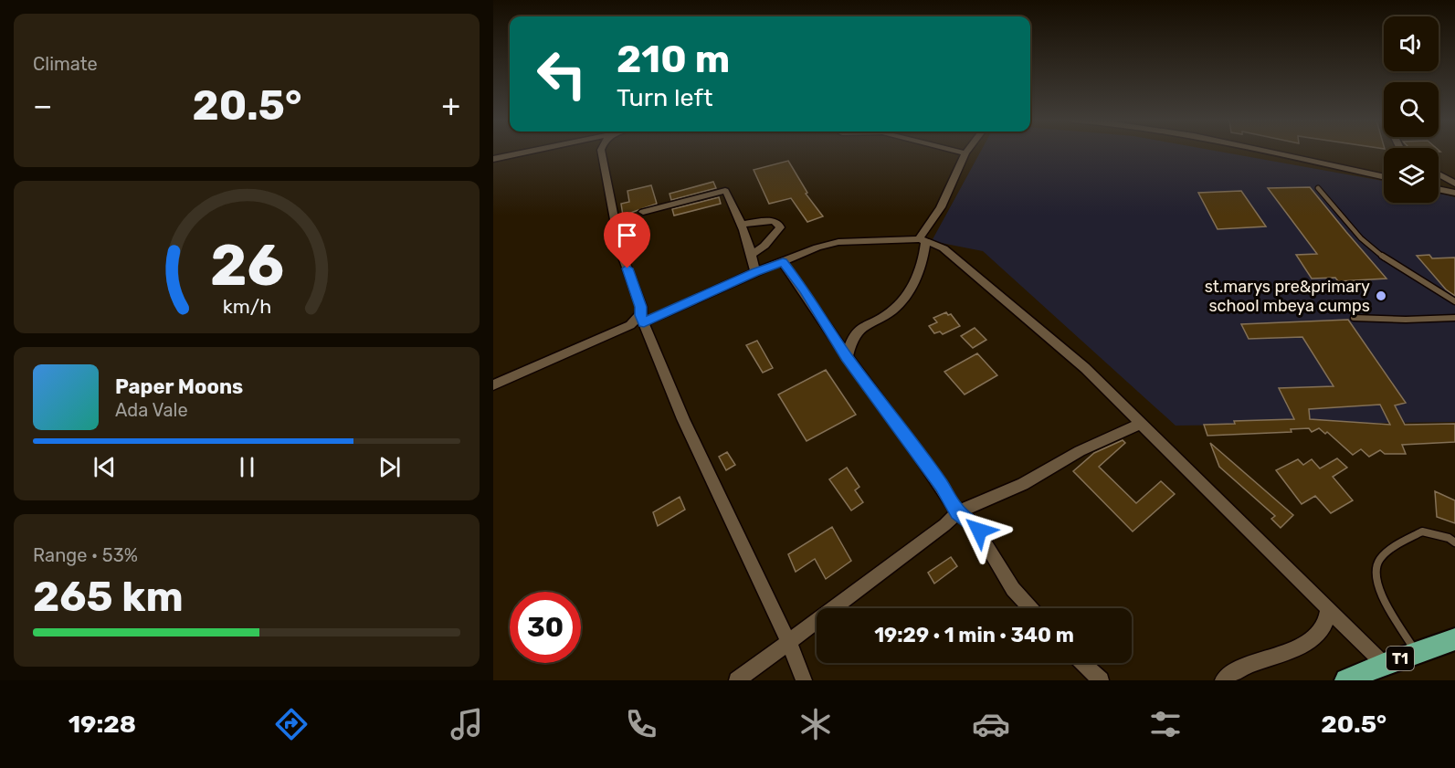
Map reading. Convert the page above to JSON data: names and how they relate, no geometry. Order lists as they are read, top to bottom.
{
  "streets": {
    "highway": ["T1"]
  },
  "places": ["st.marys pre&primary school mbeya cumps"],
  "page": {
    "tile": [
      "Climate",
      ["Range · 53%", "265 km"]
    ],
    "turn": ["210 m", "Turn left"],
    "heat": ["−", "20.5°", "+"],
    "song": ["Paper Moons", "Ada Vale"],
    "limit": "30",
    "trip": "19:29 · 1 min · 340 m",
    "tabs": ["19:28", "20.5°"],
    "gauge": ["26", "km/h"]
  }
}
